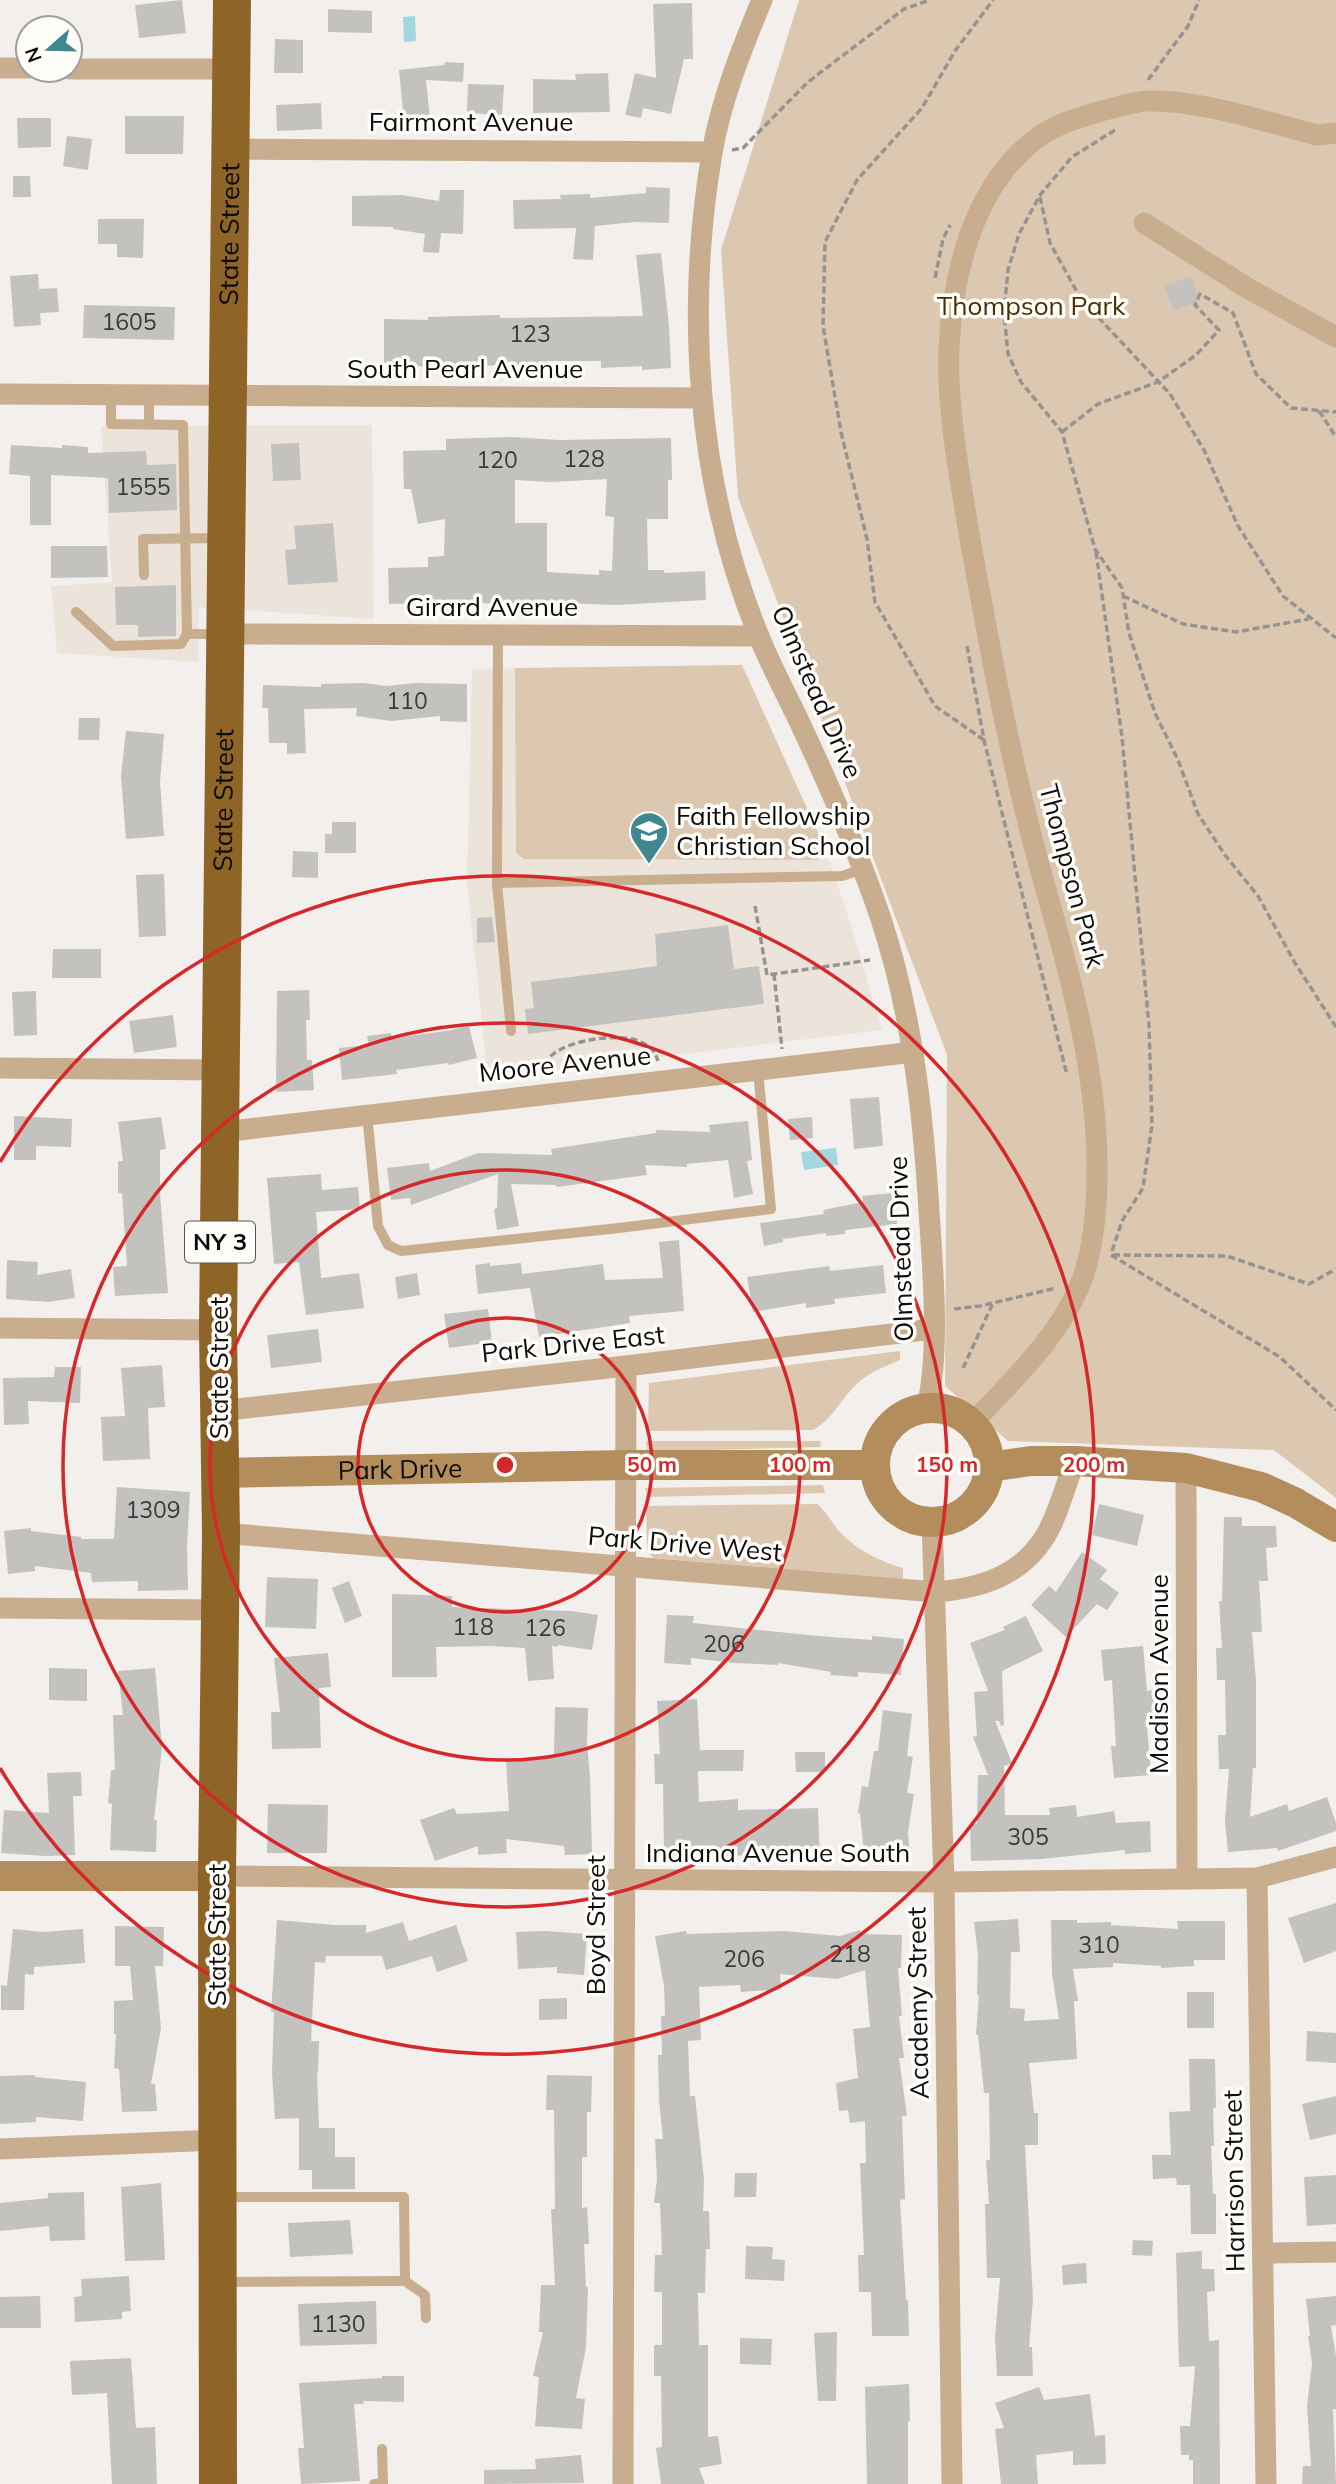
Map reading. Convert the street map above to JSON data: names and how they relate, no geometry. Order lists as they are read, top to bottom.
{
  "streets": {
    "highway": ["State Street", "NY 3"],
    "street": [
      "Fairmont Avenue",
      "South Pearl Avenue",
      "Girard Avenue",
      "Olmstead Drive",
      "Thompson Park",
      "Moore Avenue",
      "Park Drive East",
      "Park Drive",
      "Park Drive West",
      "Madison Avenue",
      "Indiana Avenue South",
      "Boyd Street",
      "Academy Street",
      "Harrison Street"
    ]
  },
  "crossings": [
    ["Fairmont Avenue", "State Street"],
    ["Fairmont Avenue", "Olmstead Drive"],
    ["State Street", "South Pearl Avenue"],
    ["State Street", "Girard Avenue"],
    ["State Street", "Moore Avenue"],
    ["State Street", "Park Drive East"],
    ["State Street", "Park Drive"],
    ["State Street", "Park Drive West"],
    ["State Street", "Indiana Avenue South"],
    ["South Pearl Avenue", "Olmstead Drive"],
    ["Girard Avenue", "Olmstead Drive"],
    ["Olmstead Drive", "Thompson Park"],
    ["Olmstead Drive", "Moore Avenue"],
    ["Olmstead Drive", "Park Drive East"],
    ["Olmstead Drive", "Park Drive"],
    ["Olmstead Drive", "Academy Street"],
    ["Thompson Park", "Park Drive"],
    ["Thompson Park", "Academy Street"],
    ["Park Drive East", "Boyd Street"],
    ["Park Drive", "Boyd Street"],
    ["Park Drive", "Academy Street"],
    ["Park Drive West", "Boyd Street"],
    ["Park Drive West", "Academy Street"],
    ["Madison Avenue", "Indiana Avenue South"],
    ["Indiana Avenue South", "Boyd Street"],
    ["Indiana Avenue South", "Academy Street"],
    ["Indiana Avenue South", "Harrison Street"]
  ],
  "parks": ["Thompson Park"],
  "places": {
    "school or university": ["Faith Fellowship Christian School"]
  },
  "house_numbers": [
    "1605",
    "123",
    "128",
    "120",
    "1555",
    "110",
    "1309",
    "118",
    "126",
    "206",
    "305",
    "310",
    "218",
    "206",
    "1130"
  ],
  "north": "left",
  "rings": [
    "50 m",
    "100 m",
    "150 m",
    "200 m"
  ]
}
